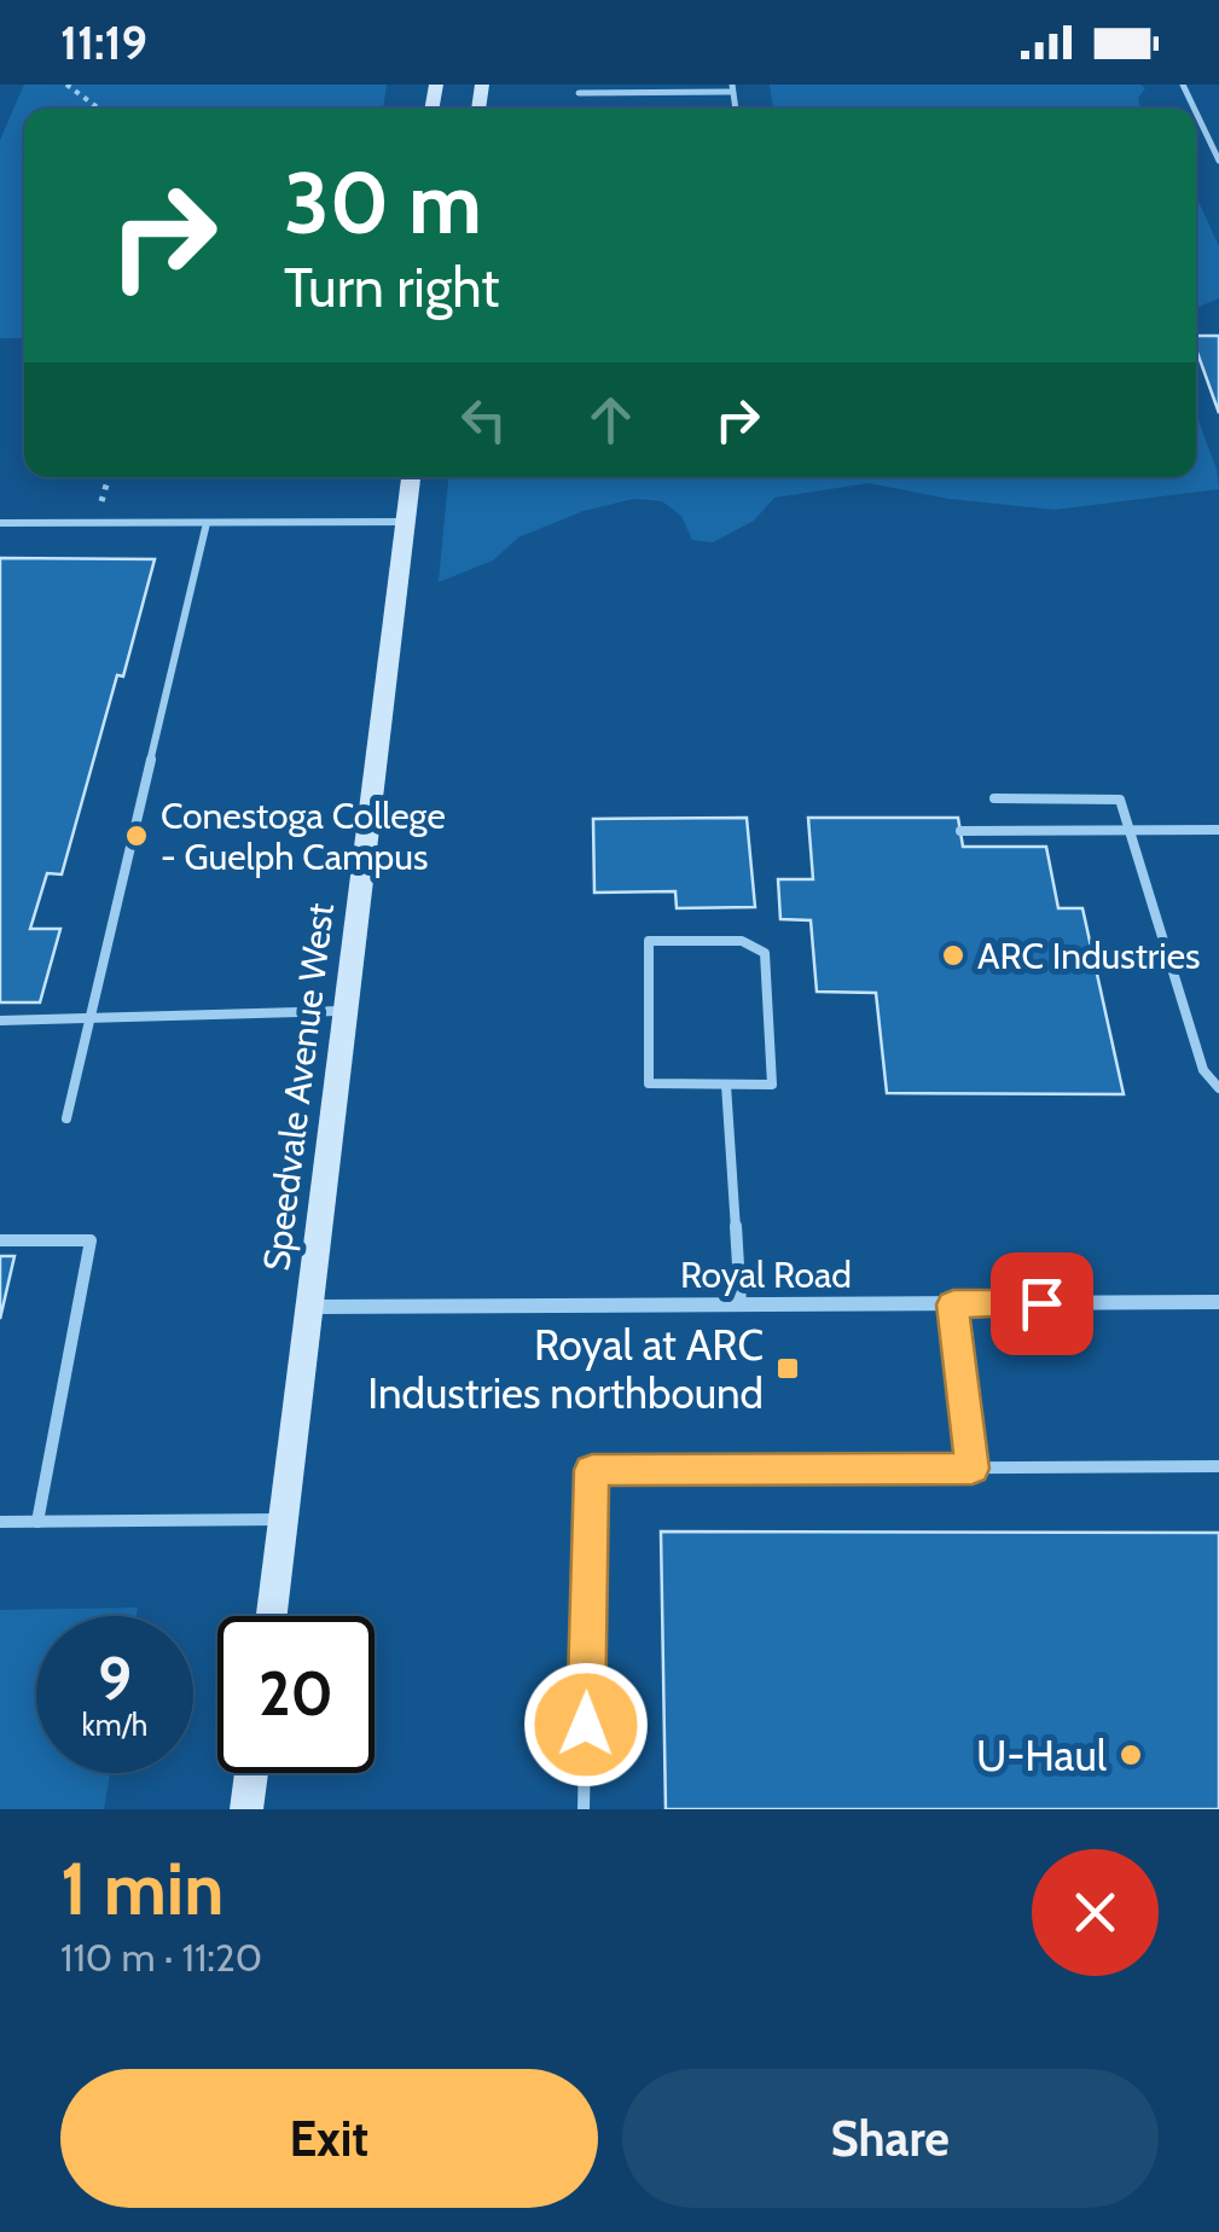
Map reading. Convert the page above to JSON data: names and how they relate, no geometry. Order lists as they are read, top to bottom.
{
  "streets": {
    "main road": ["Speedvale Avenue West"],
    "street": ["Royal Road"]
  },
  "crossings": [
    ["Speedvale Avenue West", "Royal Road"]
  ],
  "places": {
    "other": ["Conestoga College - Guelph Campus", "ARC Industries", "U-Haul"],
    "transit": ["Royal at ARC Industries northbound"]
  },
  "page": {
    "status": "11:19",
    "turn": ["30 m", "Turn right"],
    "speed": "9 km/h",
    "limit": "20",
    "heading": ["1 min", "110 m · 11:20"],
    "buttons": ["Exit", "Share"]
  }
}
